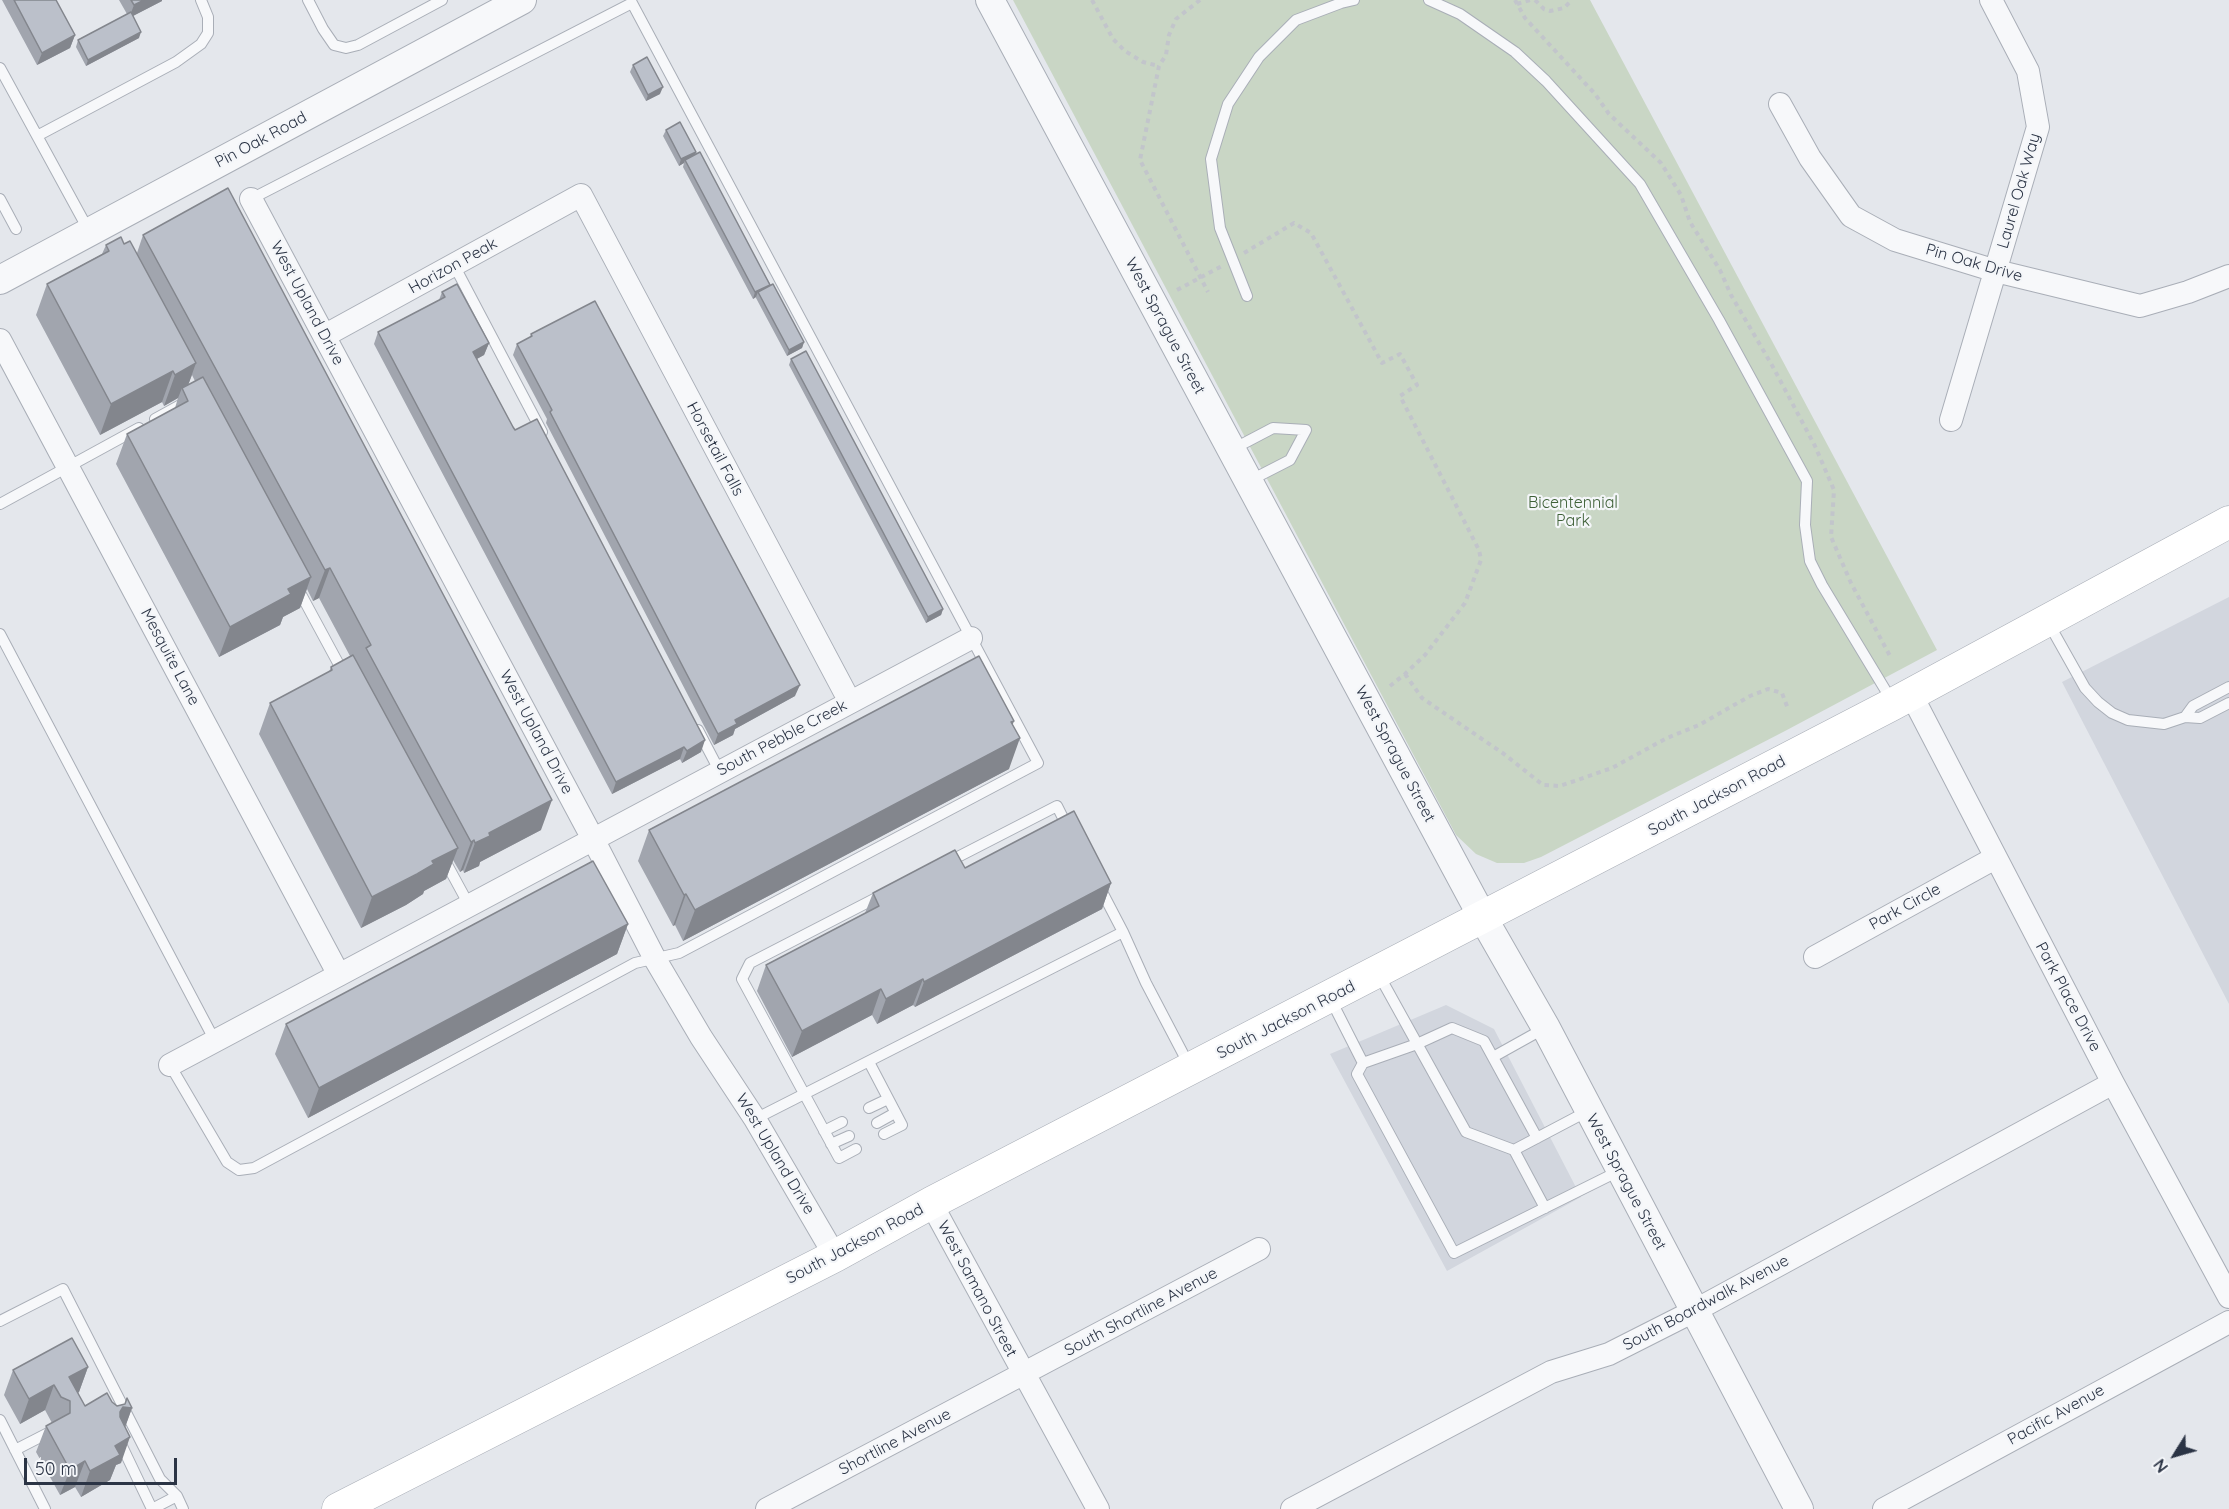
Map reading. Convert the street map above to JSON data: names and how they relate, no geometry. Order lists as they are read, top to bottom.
{
  "streets": {
    "main road": ["South Jackson Road"],
    "street": [
      "Pin Oak Road",
      "Laurel Oak Way",
      "Pin Oak Drive",
      "Horizon Peak",
      "West Upland Drive",
      "West Sprague Street",
      "Horsetail Falls",
      "Mesquite Lane",
      "South Pebble Creek",
      "Park Circle",
      "Park Place Drive",
      "West Samano Street",
      "South Boardwalk Avenue",
      "South Shortline Avenue",
      "Pacific Avenue",
      "Shortline Avenue"
    ]
  },
  "crossings": [
    ["Laurel Oak Way", "Pin Oak Drive"],
    ["Horizon Peak", "West Upland Drive"],
    ["Horizon Peak", "Horsetail Falls"],
    ["West Upland Drive", "South Pebble Creek"],
    ["West Upland Drive", "South Jackson Road"],
    ["West Sprague Street", "South Jackson Road"],
    ["West Sprague Street", "South Boardwalk Avenue"],
    ["Horsetail Falls", "South Pebble Creek"],
    ["Mesquite Lane", "South Pebble Creek"],
    ["South Jackson Road", "Park Place Drive"],
    ["South Jackson Road", "West Samano Street"],
    ["Park Circle", "Park Place Drive"],
    ["Park Place Drive", "South Boardwalk Avenue"],
    ["West Samano Street", "South Shortline Avenue"],
    ["West Samano Street", "Shortline Avenue"],
    ["South Shortline Avenue", "Shortline Avenue"]
  ],
  "parks": ["Bicentennial Park"],
  "scale_bar": "50 m",
  "north": "bottom left"
}
